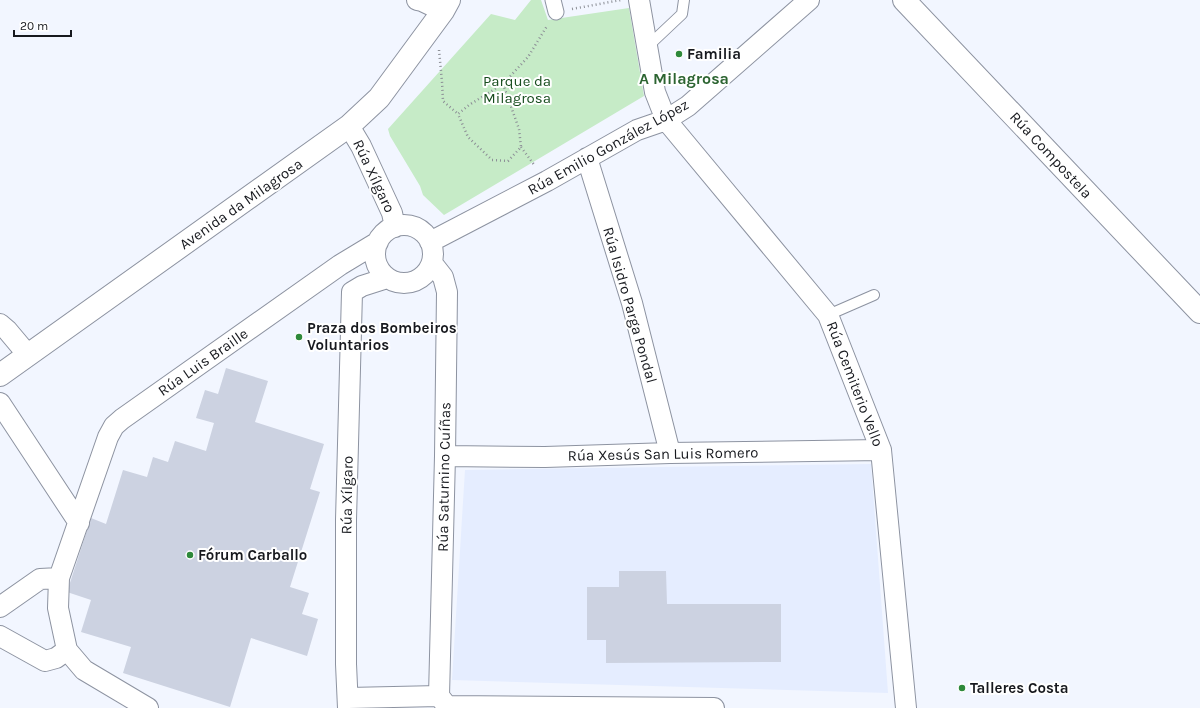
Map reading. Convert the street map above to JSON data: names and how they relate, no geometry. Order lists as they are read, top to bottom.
{
  "streets": {
    "street": [
      "Rúa Emilio González López",
      "Rúa Compostela",
      "Rúa Xílgaro",
      "Avenida da Milagrosa",
      "Rúa Isidro Parga Pondal",
      "Rúa Luis Braille",
      "Rúa Cemiterio Vello",
      "Rúa Xesús San Luis Romero",
      "Rúa Saturnino Cuíñas"
    ]
  },
  "crossings": [
    ["Rúa Emilio González López", "Rúa Xílgaro"],
    ["Rúa Emilio González López", "Rúa Isidro Parga Pondal"],
    ["Rúa Emilio González López", "Rúa Luis Braille"],
    ["Rúa Emilio González López", "Rúa Cemiterio Vello"],
    ["Rúa Emilio González López", "Rúa Saturnino Cuíñas"],
    ["Rúa Xílgaro", "Avenida da Milagrosa"],
    ["Rúa Xílgaro", "Rúa Luis Braille"],
    ["Rúa Xílgaro", "Rúa Saturnino Cuíñas"],
    ["Rúa Isidro Parga Pondal", "Rúa Xesús San Luis Romero"],
    ["Rúa Luis Braille", "Rúa Saturnino Cuíñas"],
    ["Rúa Cemiterio Vello", "Rúa Xesús San Luis Romero"],
    ["Rúa Xesús San Luis Romero", "Rúa Saturnino Cuíñas"]
  ],
  "districts": ["A Milagrosa"],
  "parks": ["Parque da Milagrosa"],
  "places": [
    "Familia",
    "Praza dos Bombeiros Voluntarios",
    "Fórum Carballo",
    "Talleres Costa"
  ],
  "scale_bar": "20 m"
}
